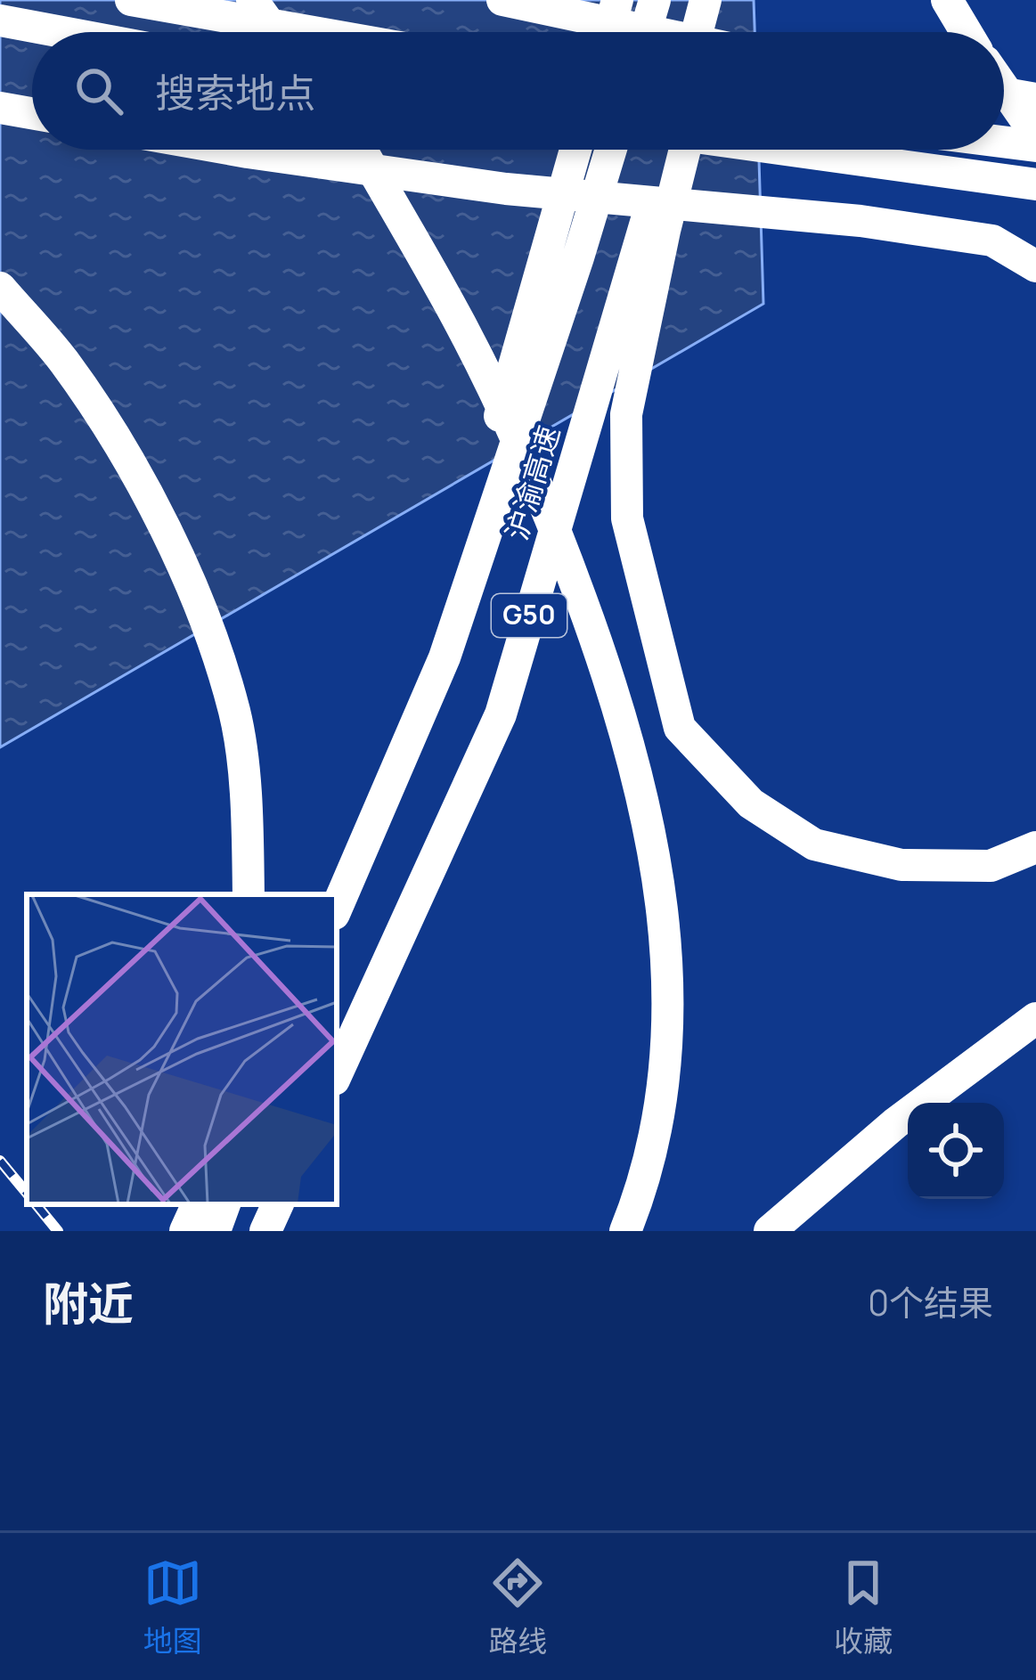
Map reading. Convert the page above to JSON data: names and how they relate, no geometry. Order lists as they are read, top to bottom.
{
  "streets": {
    "highway": ["沪渝高速", "G50"]
  },
  "page": {
    "search": "搜索地点",
    "heading": ["附近", "0个结果"],
    "nav": ["地图", "路线", "收藏"]
  }
}
